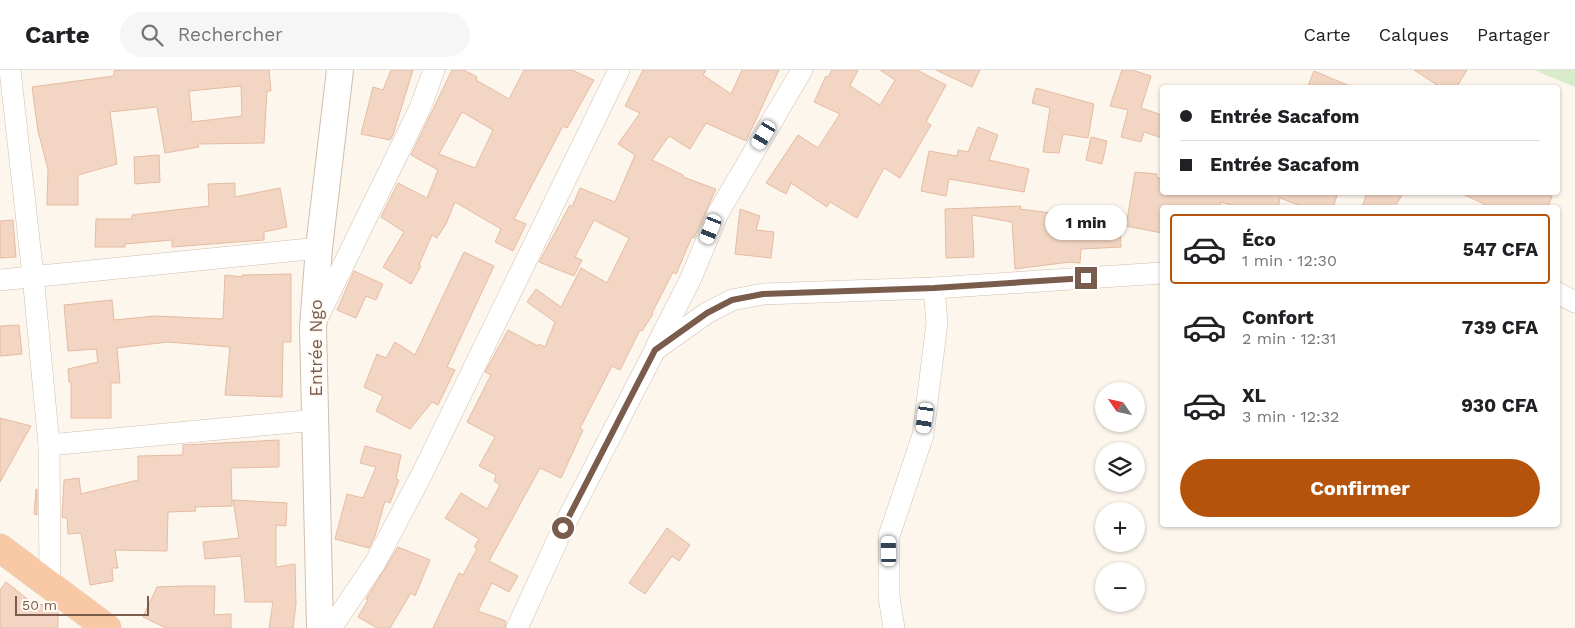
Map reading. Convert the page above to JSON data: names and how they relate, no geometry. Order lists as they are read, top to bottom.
{
  "streets": {
    "street": ["Entrée Ngo"]
  },
  "scale_bar": "50 m",
  "north": "top left",
  "page": {
    "header": "Carte",
    "search": "Rechercher",
    "nav": ["Carte", "Calques", "Partager"],
    "banner": ["Entrée Sacafom", "Entrée Sacafom"],
    "bubble": "1 min",
    "list": [
      {
        "name": "Éco",
        "note": "1 min · 12:30",
        "value": "547 CFA"
      },
      {
        "name": "Confort",
        "note": "2 min · 12:31",
        "value": "739 CFA"
      },
      {
        "name": "XL",
        "note": "3 min · 12:32",
        "value": "930 CFA"
      }
    ],
    "map_buttons": ["+", "−"],
    "buttons": "Confirmer",
    "scale": "50 m"
  }
}
